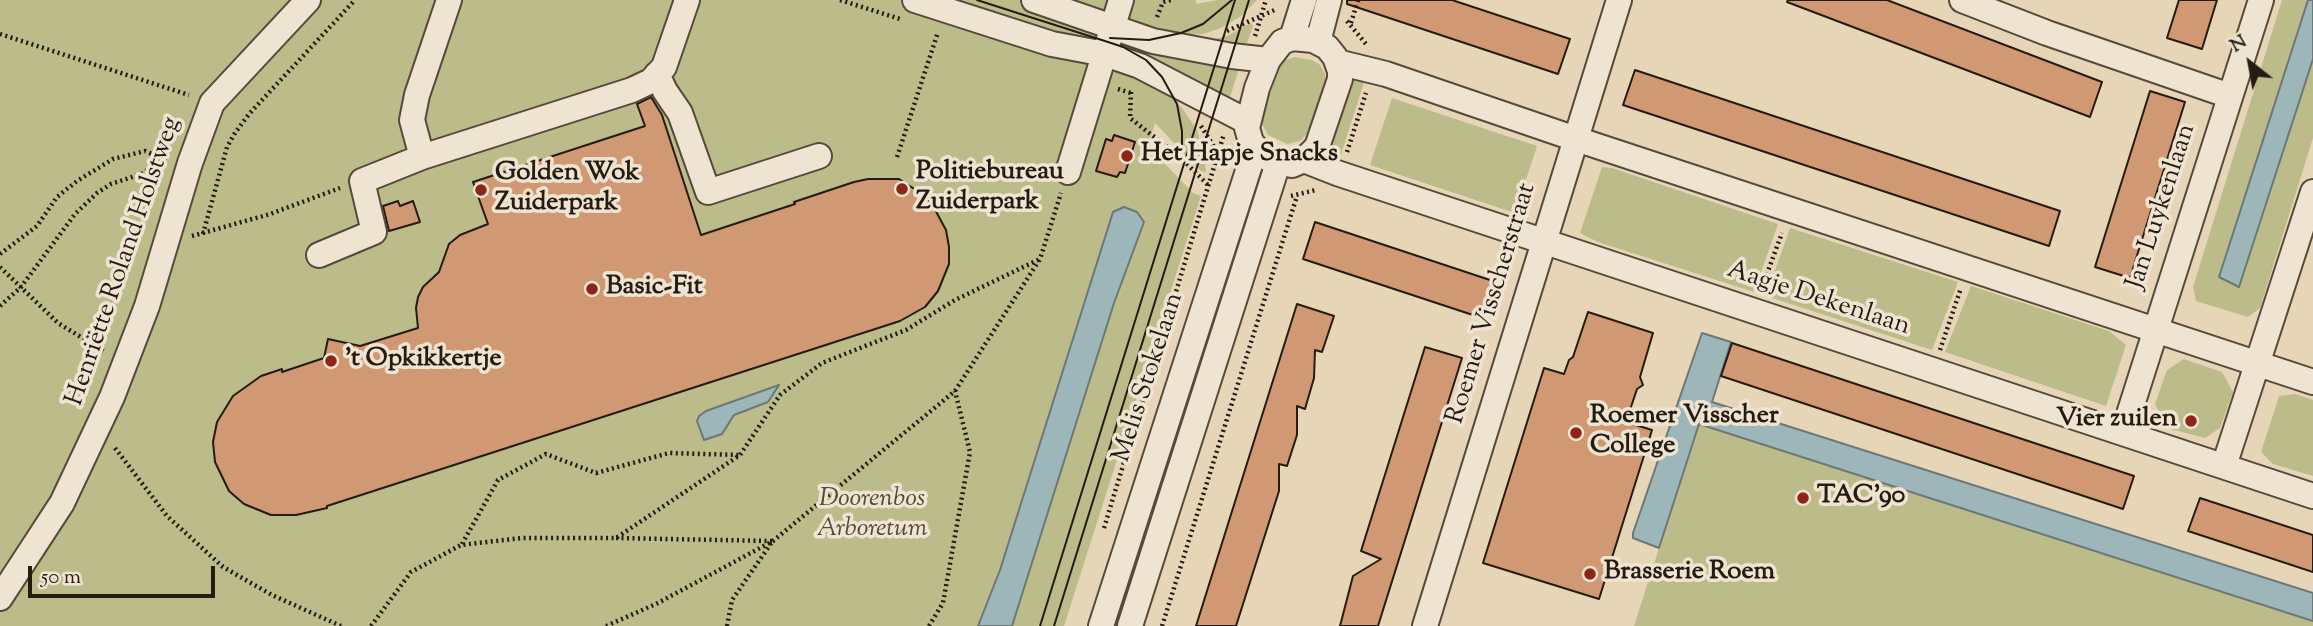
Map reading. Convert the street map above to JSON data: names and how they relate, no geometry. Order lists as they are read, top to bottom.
{
  "streets": {
    "street": [
      "Jan Luykenlaan",
      "Henriëtte Roland Holstweg",
      "Aagje Dekenlaan",
      "Roemer Visscherstraat",
      "Melis Stokelaan"
    ]
  },
  "crossings": [
    ["Jan Luykenlaan", "Aagje Dekenlaan"],
    ["Aagje Dekenlaan", "Roemer Visscherstraat"],
    ["Aagje Dekenlaan", "Melis Stokelaan"]
  ],
  "parks": ["Doorenbos Arboretum"],
  "places": [
    "Het Hapje Snacks",
    "Politiebureau Zuiderpark",
    "Golden Wok Zuiderpark",
    "Basic-Fit",
    "'t Opkikkertje",
    "Vier zuilen",
    "Roemer Visscher College",
    "TAC'90",
    "Brasserie Roem"
  ],
  "scale_bar": "50 m",
  "north": "top left"
}
